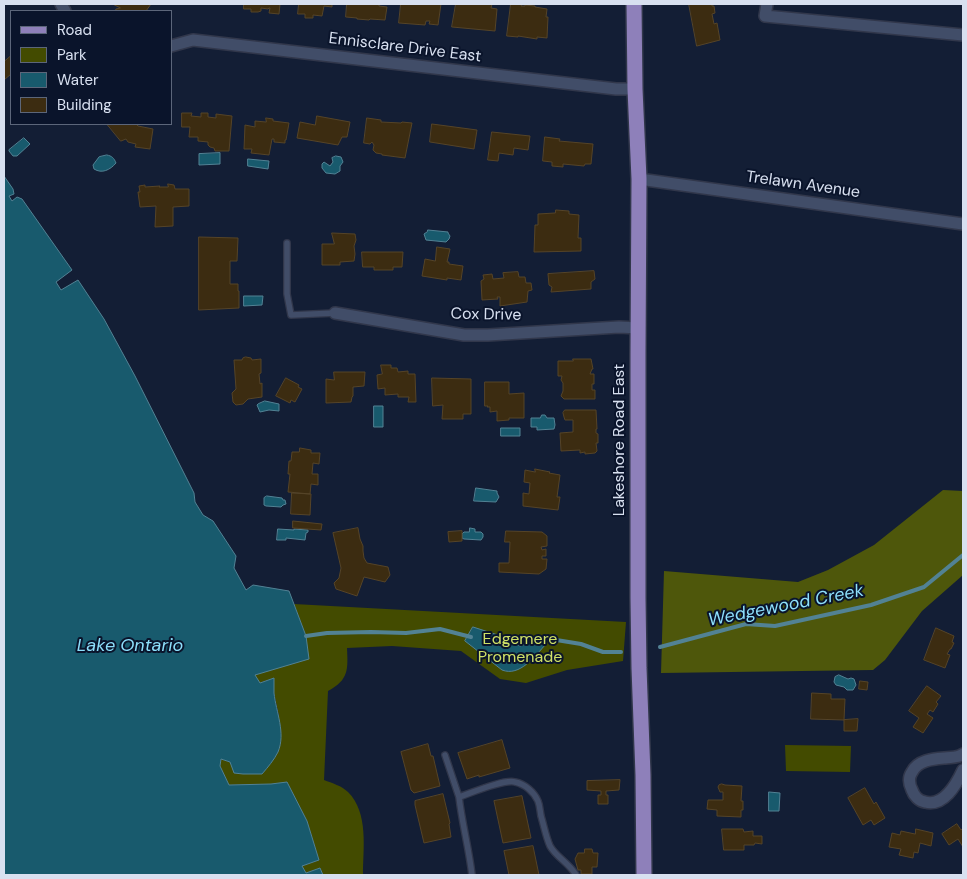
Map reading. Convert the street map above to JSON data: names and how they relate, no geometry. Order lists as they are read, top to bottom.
{
  "streets": {
    "main road": ["Lakeshore Road East"],
    "street": ["Ennisclare Drive East", "Trelawn Avenue", "Cox Drive"]
  },
  "crossings": [
    ["Ennisclare Drive East", "Lakeshore Road East"],
    ["Trelawn Avenue", "Lakeshore Road East"],
    ["Cox Drive", "Lakeshore Road East"]
  ],
  "water": ["Wedgewood Creek", "Lake Ontario"],
  "parks": ["Edgemere Promenade"],
  "legend": [
    "Road",
    "Park",
    "Water",
    "Building"
  ]
}
